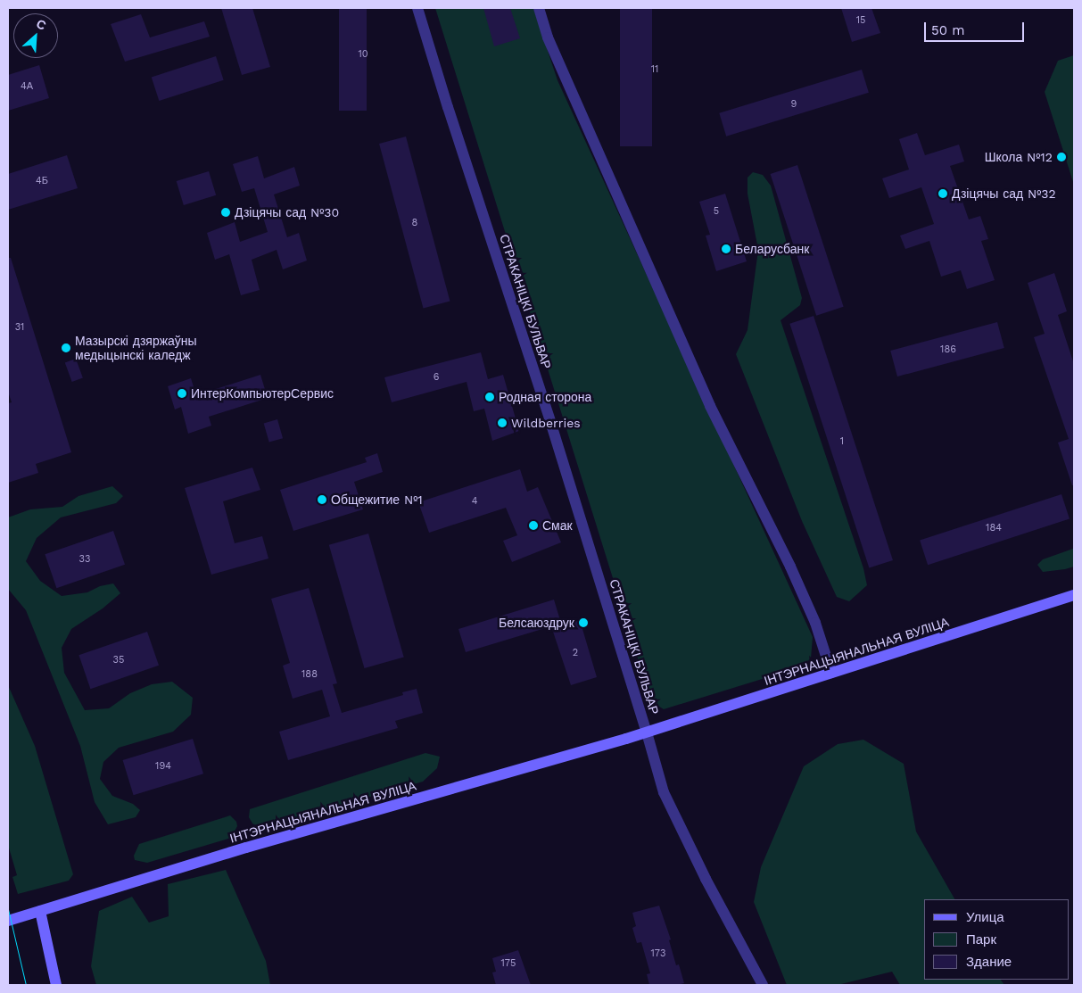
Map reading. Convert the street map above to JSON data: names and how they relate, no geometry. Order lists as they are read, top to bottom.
{
  "streets": {
    "main road": ["ІНТЭРНАЦЫЯНАЛЬНАЯ ВУЛІЦА"],
    "street": ["СТРАКАНІЦКІ БУЛЬВАР"]
  },
  "crossings": [
    ["СТРАКАНІЦКІ БУЛЬВАР", "ІНТЭРНАЦЫЯНАЛЬНАЯ ВУЛІЦА"]
  ],
  "places": [
    "Школа №12",
    "Дзіцячы сад №32",
    "Дзіцячы сад №30",
    "Беларусбанк",
    "Мазырскі дзяржаўны медыцынскі каледж",
    "ИнтерКомпьютерСервис",
    "Родная сторона",
    "Wildberries",
    "Общежитие №1",
    "Смак",
    "Белсаюздрук"
  ],
  "house_numbers": [
    "15",
    "10",
    "11",
    "4А",
    "9",
    "4Б",
    "5",
    "8",
    "31",
    "186",
    "6",
    "1",
    "4",
    "184",
    "33",
    "2",
    "35",
    "188",
    "194",
    "173",
    "175"
  ],
  "legend": ["Улица", "Парк", "Здание"],
  "scale_bar": "50 m",
  "north": "top right"
}
